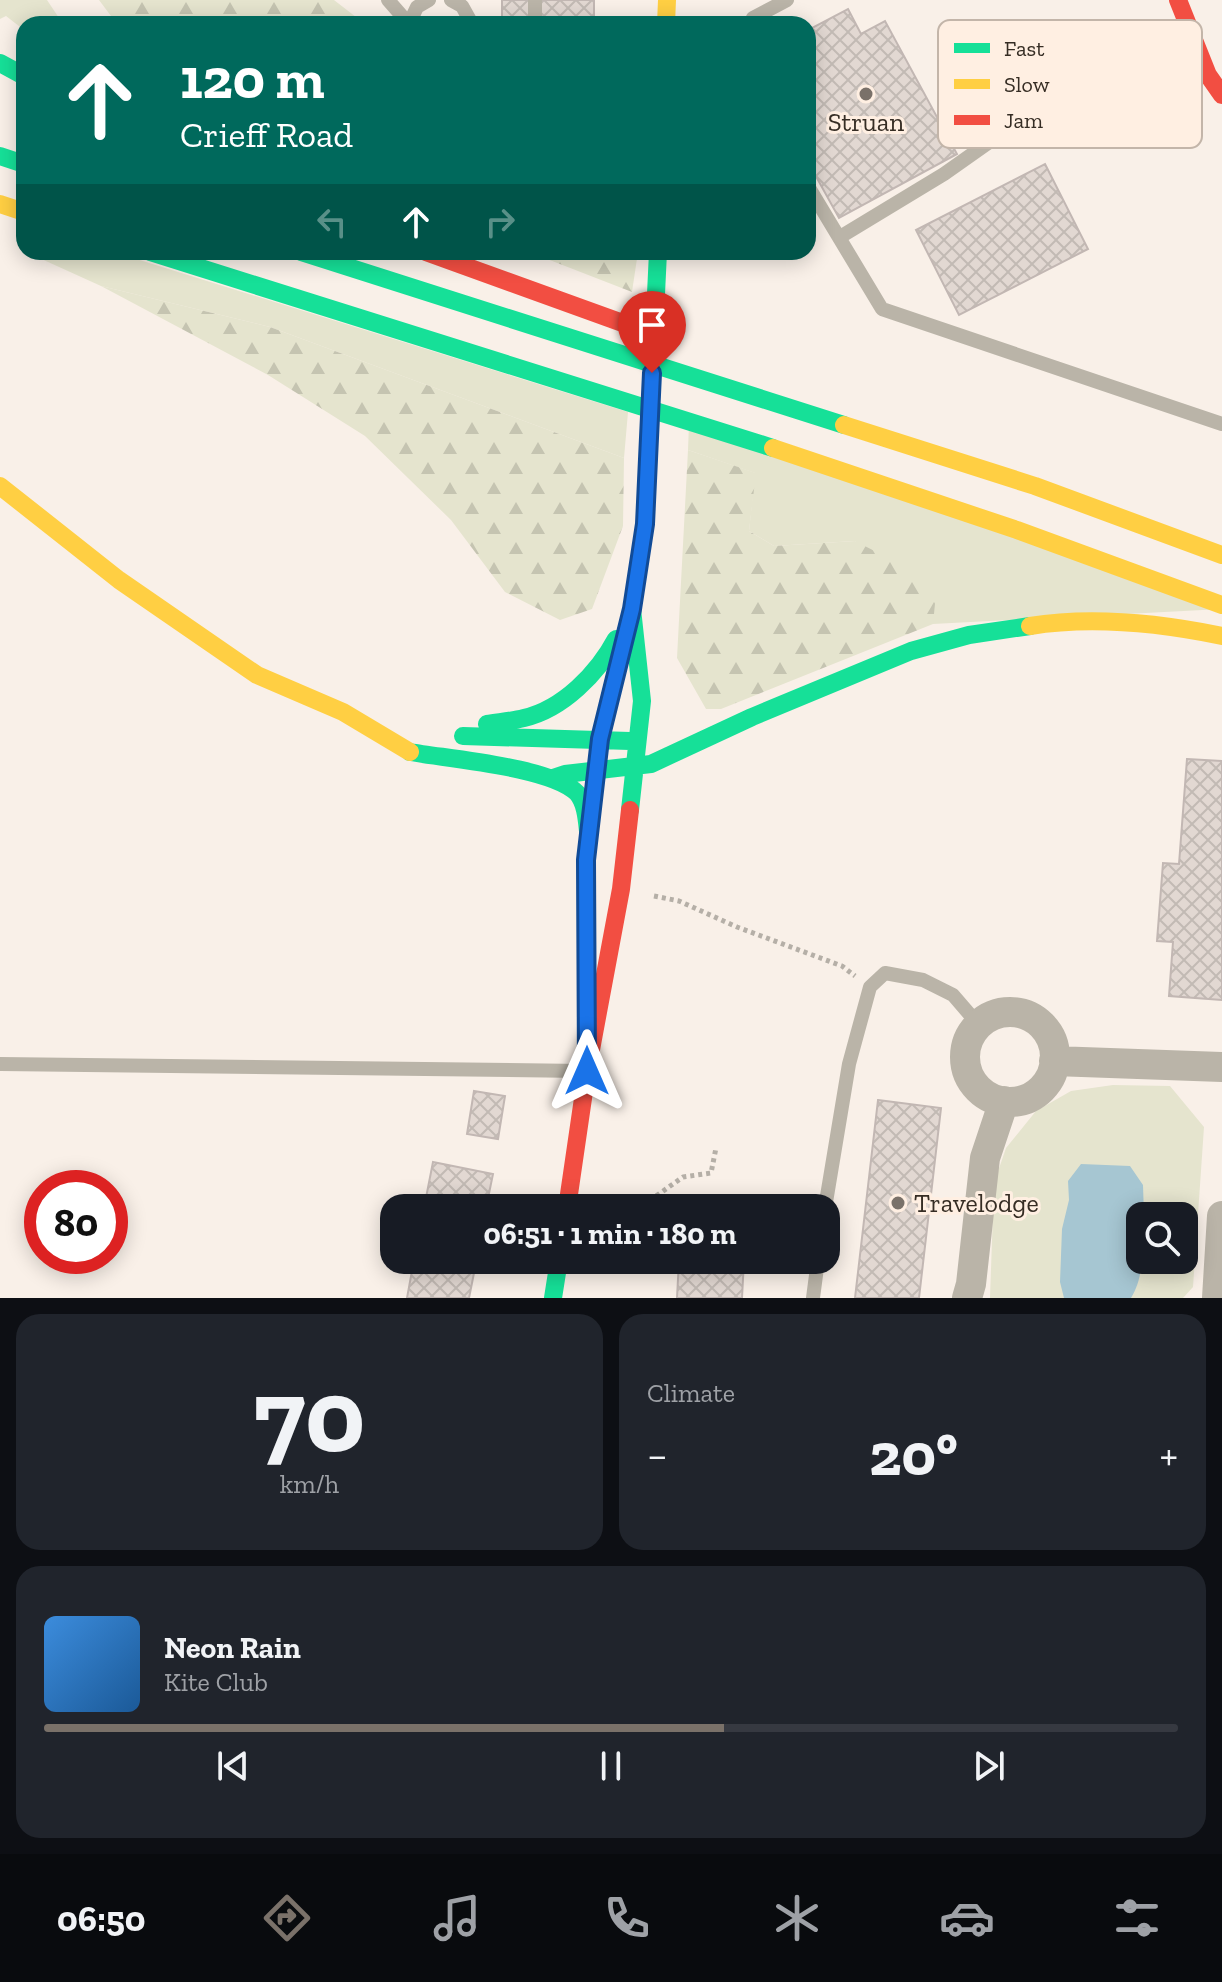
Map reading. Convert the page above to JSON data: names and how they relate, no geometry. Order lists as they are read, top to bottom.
{
  "places": ["Struan", "Travelodge"],
  "legend": ["Fast", "Slow", "Jam"],
  "page": {
    "turn": ["120 m", "Crieff Road"],
    "limit": "80",
    "trip": "06:51 · 1 min · 180 m",
    "tile": [
      ["70", "km/h"],
      "Climate"
    ],
    "heat": ["−", "20°", "+"],
    "song": ["Neon Rain", "Kite Club"],
    "tabs": "06:50"
  }
}
